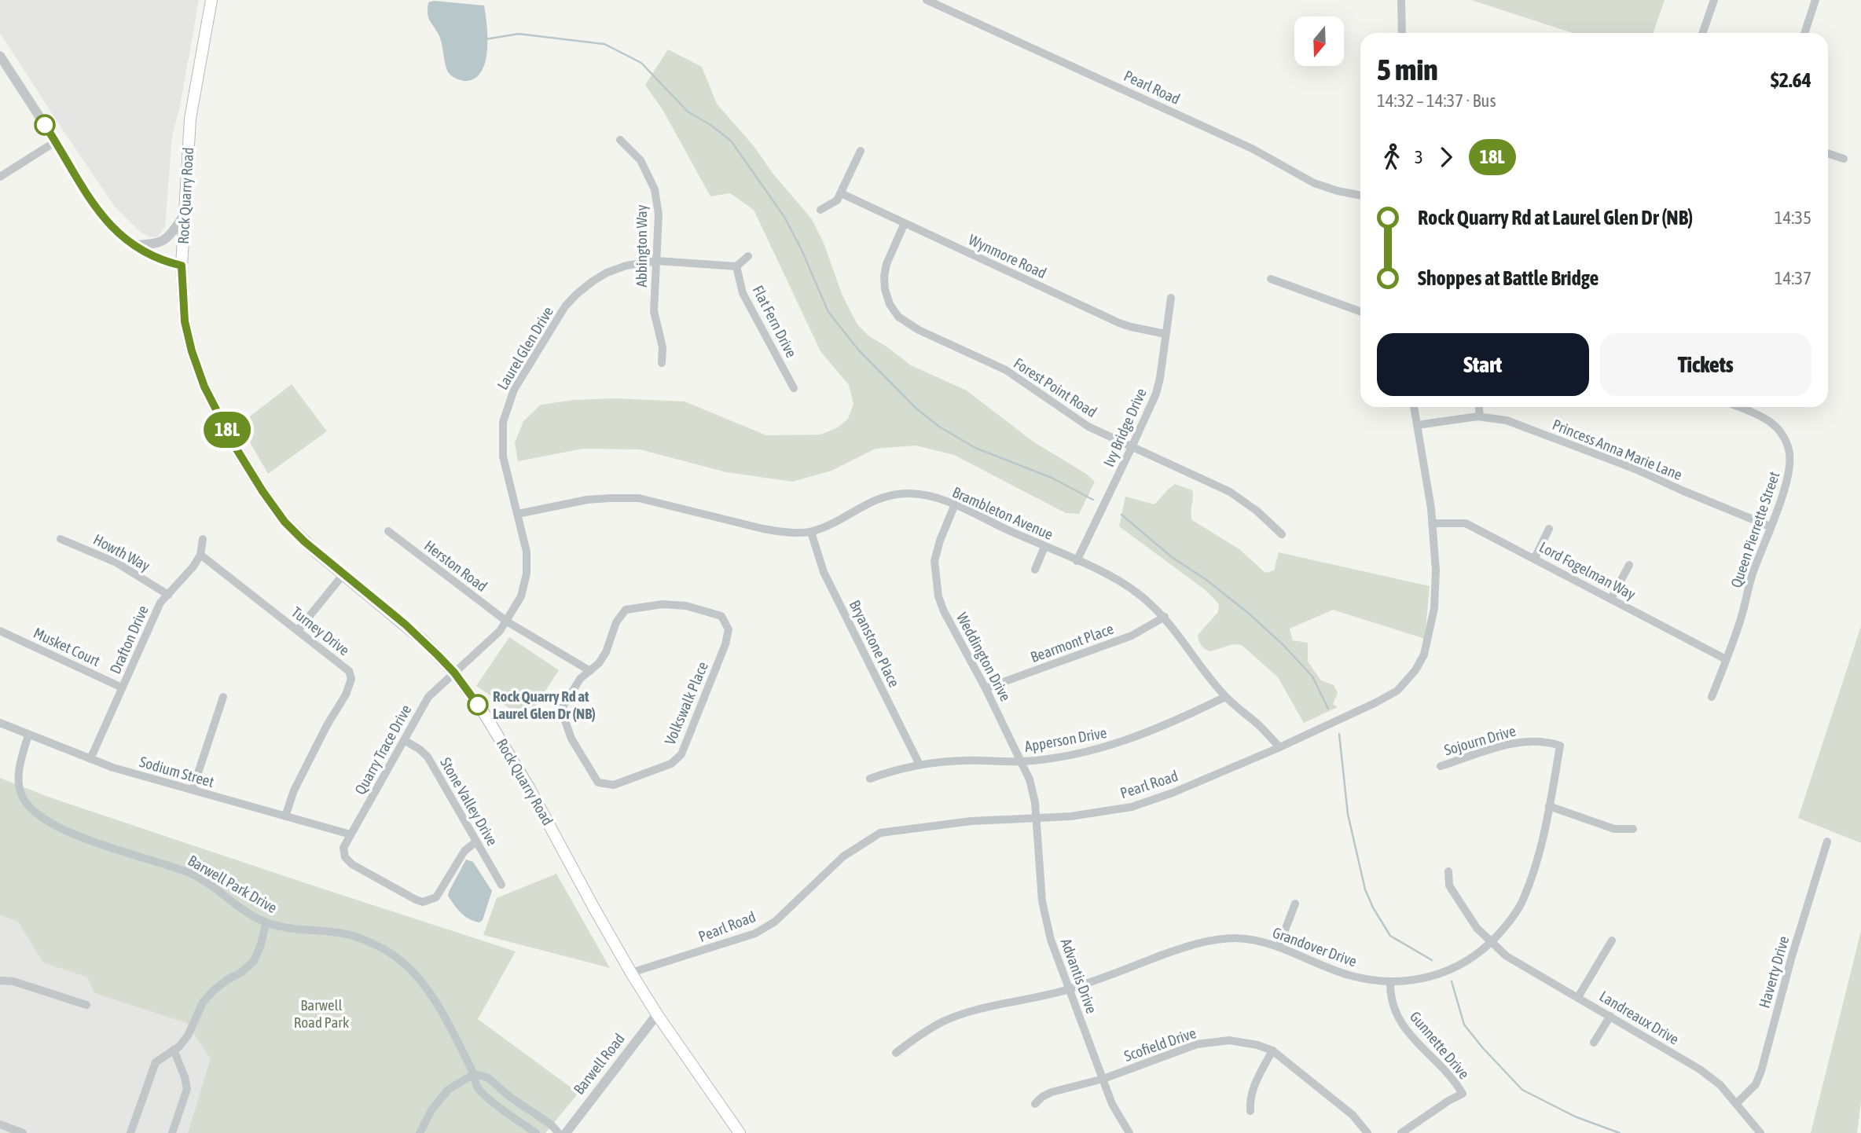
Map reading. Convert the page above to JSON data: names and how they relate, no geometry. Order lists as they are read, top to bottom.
{
  "streets": {
    "main road": ["Rock Quarry Road"],
    "street": [
      "Pearl Road",
      "Abbington Way",
      "Wynmore Road",
      "Flat Fern Drive",
      "Laurel Glen Drive",
      "Forest Point Road",
      "Ivy Bridge Drive",
      "Princess Anna Marie Lane",
      "Brambleton Avenue",
      "Queen Pierrette Street",
      "Howth Way",
      "Herston Road",
      "Lord Fogelman Way",
      "Turney Drive",
      "Drafton Drive",
      "Bearmont Place",
      "Bryanstone Place",
      "Musket Court",
      "Weddington Drive",
      "Volkswalk Place",
      "Apperson Drive",
      "Sojourn Drive",
      "Quarry Trace Drive",
      "Sodium Street",
      "Stone Valley Drive",
      "Barwell Park Drive",
      "Grandover Drive",
      "Haverty Drive",
      "Advantis Drive",
      "Landreaux Drive",
      "Scofield Drive",
      "Gunnette Drive",
      "Barwell Road"
    ]
  },
  "crossings": [
    ["Pearl Road", "Rock Quarry Road"],
    ["Pearl Road", "Princess Anna Marie Lane"],
    ["Pearl Road", "Brambleton Avenue"],
    ["Pearl Road", "Lord Fogelman Way"],
    ["Pearl Road", "Weddington Drive"],
    ["Pearl Road", "Advantis Drive"],
    ["Rock Quarry Road", "Laurel Glen Drive"],
    ["Rock Quarry Road", "Quarry Trace Drive"],
    ["Rock Quarry Road", "Barwell Road"],
    ["Abbington Way", "Laurel Glen Drive"],
    ["Wynmore Road", "Forest Point Road"],
    ["Wynmore Road", "Ivy Bridge Drive"],
    ["Flat Fern Drive", "Laurel Glen Drive"],
    ["Laurel Glen Drive", "Brambleton Avenue"],
    ["Laurel Glen Drive", "Herston Road"],
    ["Laurel Glen Drive", "Quarry Trace Drive"],
    ["Forest Point Road", "Ivy Bridge Drive"],
    ["Ivy Bridge Drive", "Brambleton Avenue"],
    ["Princess Anna Marie Lane", "Queen Pierrette Street"],
    ["Brambleton Avenue", "Bearmont Place"],
    ["Brambleton Avenue", "Bryanstone Place"],
    ["Brambleton Avenue", "Weddington Drive"],
    ["Brambleton Avenue", "Apperson Drive"],
    ["Queen Pierrette Street", "Lord Fogelman Way"],
    ["Howth Way", "Drafton Drive"],
    ["Herston Road", "Volkswalk Place"],
    ["Turney Drive", "Drafton Drive"],
    ["Turney Drive", "Sodium Street"],
    ["Drafton Drive", "Musket Court"],
    ["Drafton Drive", "Sodium Street"],
    ["Bearmont Place", "Weddington Drive"],
    ["Bryanstone Place", "Apperson Drive"],
    ["Weddington Drive", "Apperson Drive"],
    ["Weddington Drive", "Advantis Drive"],
    ["Sojourn Drive", "Grandover Drive"],
    ["Quarry Trace Drive", "Sodium Street"],
    ["Quarry Trace Drive", "Stone Valley Drive"],
    ["Sodium Street", "Barwell Park Drive"],
    ["Grandover Drive", "Advantis Drive"],
    ["Grandover Drive", "Landreaux Drive"],
    ["Grandover Drive", "Gunnette Drive"],
    ["Haverty Drive", "Landreaux Drive"],
    ["Advantis Drive", "Scofield Drive"]
  ],
  "parks": ["Barwell Road Park"],
  "places": ["Rock Quarry Rd at Laurel Glen Dr (NB)"],
  "lines": ["bus line 18L"],
  "north": "bottom",
  "page": {
    "on_map": "18L",
    "heading": ["5 min", "14:32 – 14:37 · Bus", "$2.64"],
    "legs": ["3", "18L"],
    "list": [
      {
        "name": "Rock Quarry Rd at Laurel Glen Dr (NB)",
        "value": "14:35"
      },
      {
        "name": "Shoppes at Battle Bridge",
        "value": "14:37"
      }
    ],
    "buttons": ["Start", "Tickets"]
  }
}
